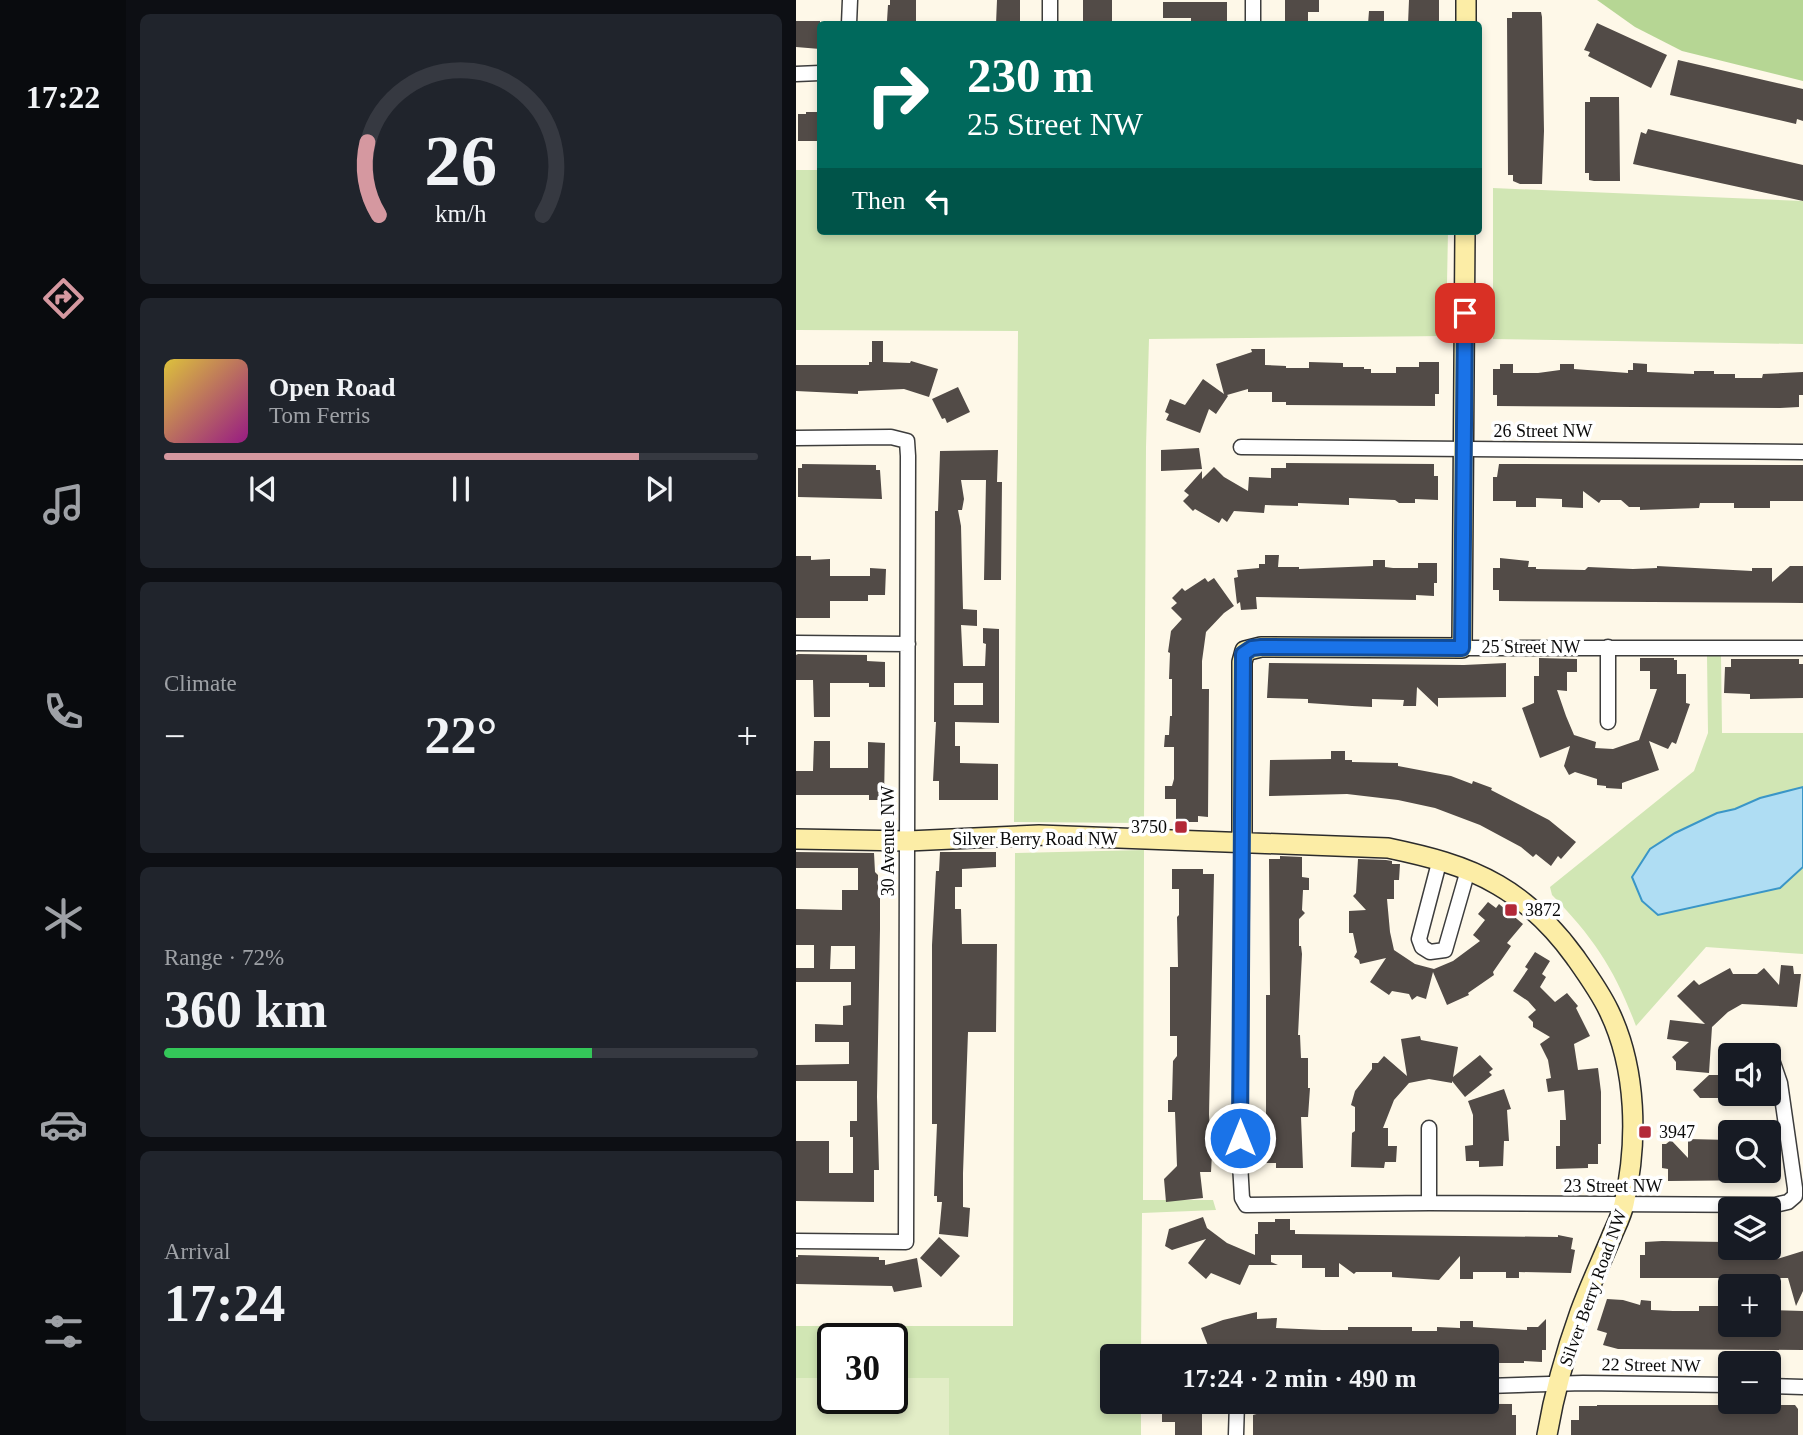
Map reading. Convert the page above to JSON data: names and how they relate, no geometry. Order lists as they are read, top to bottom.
{
  "streets": {
    "street": [
      "26 Street NW",
      "25 Street NW",
      "Silver Berry Road NW",
      "30 Avenue NW",
      "23 Street NW",
      "22 Street NW"
    ]
  },
  "crossings": [
    ["25 Street NW", "Silver Berry Road NW"],
    ["25 Street NW", "23 Street NW"],
    ["Silver Berry Road NW", "30 Avenue NW"],
    ["Silver Berry Road NW", "23 Street NW"],
    ["Silver Berry Road NW", "22 Street NW"]
  ],
  "places": {
    "transit": ["3750", "3872", "3947"]
  },
  "page": {
    "tabs": "17:22",
    "turn": ["230 m", "25 Street NW"],
    "then": "Then",
    "song": ["Open Road", "Tom Ferris"],
    "tile": [
      "Climate",
      ["Range · 72%", "360 km"],
      ["Arrival", "17:24"]
    ],
    "heat": ["−", "22°", "+"],
    "map_buttons": ["+", "−"],
    "limit": "30",
    "trip": "17:24 · 2 min · 490 m",
    "gauge": ["26", "km/h"]
  }
}
